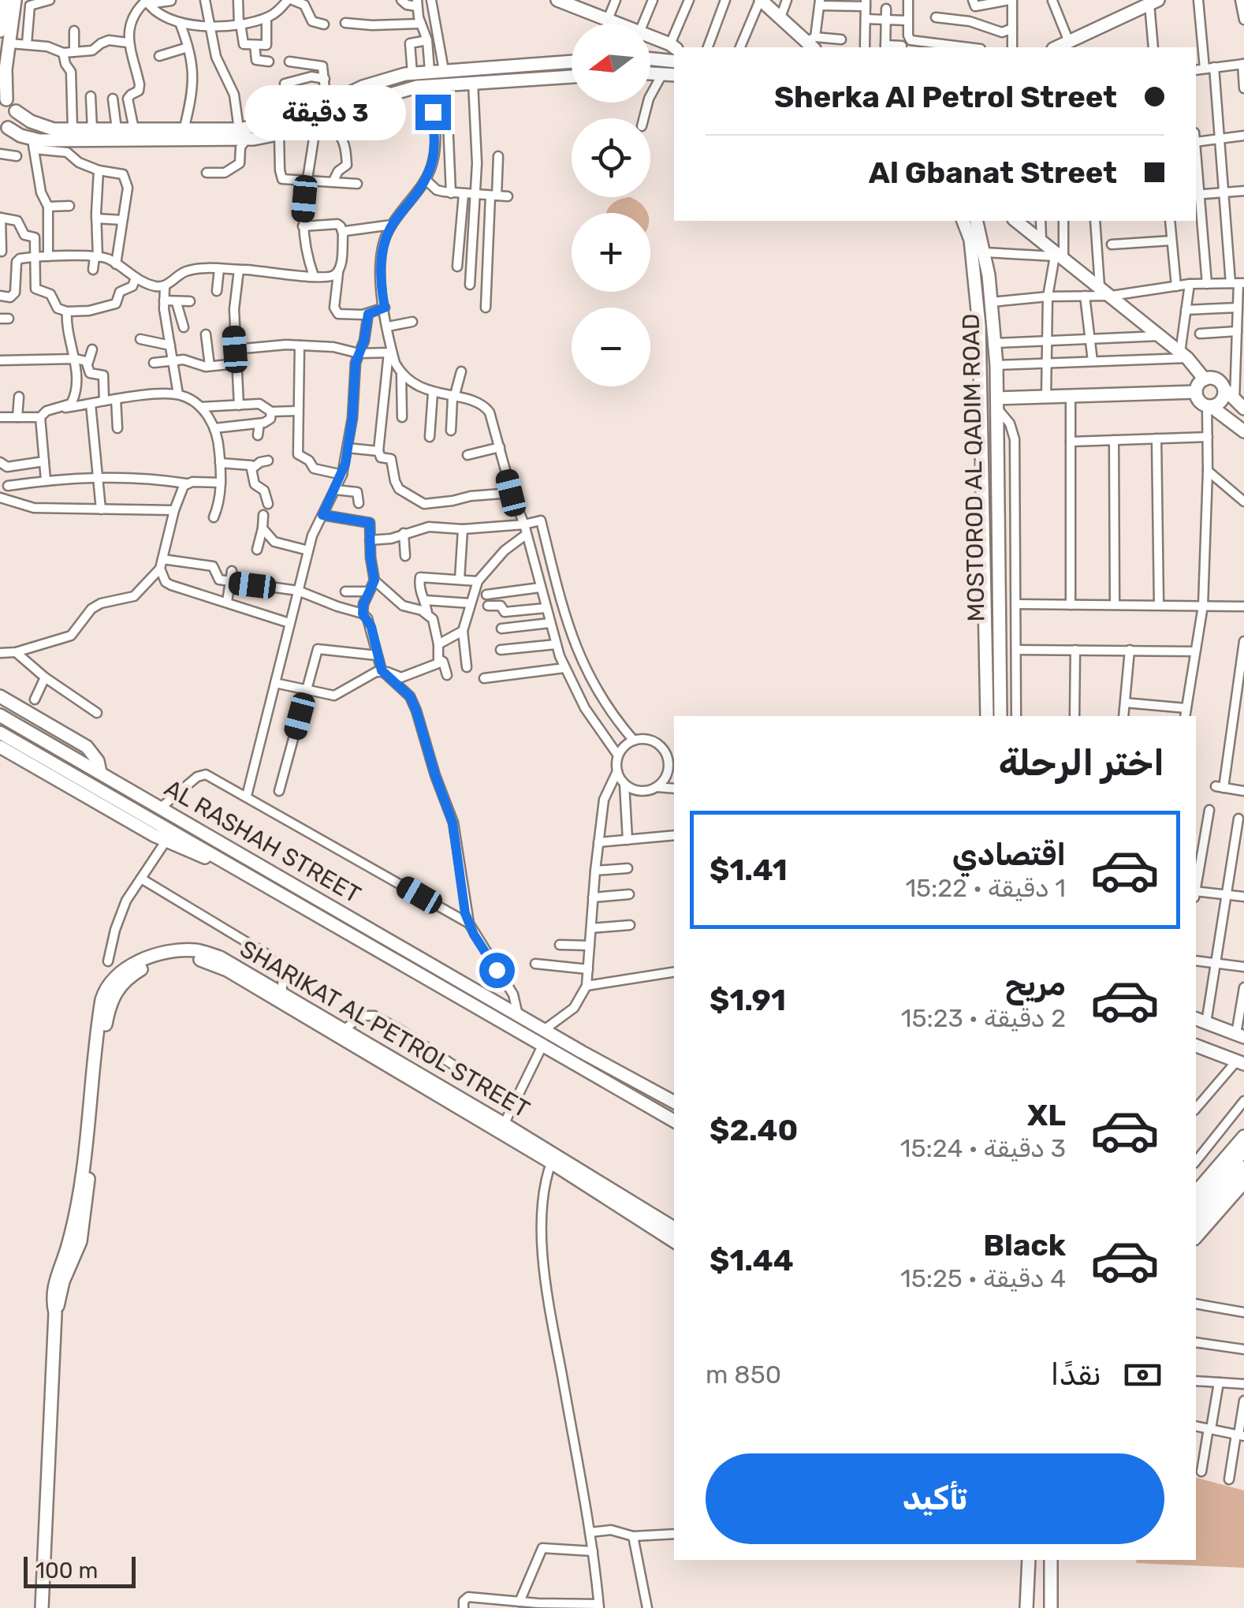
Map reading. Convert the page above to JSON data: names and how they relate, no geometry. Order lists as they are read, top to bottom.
{
  "streets": {
    "main road": ["MOSTOROD AL QADIM ROAD", "AL RASHAH STREET", "SHARIKAT AL PETROL STREET"]
  },
  "scale_bar": "100 m",
  "north": "left",
  "page": {
    "map_buttons": ["+", "−"],
    "banner": ["Sherka Al Petrol Street", "Al Gbanat Street"],
    "bubble": "3 دقيقة",
    "heading": "اختر الرحلة",
    "list": [
      {
        "name": "اقتصادي",
        "note": "1 دقيقة · 15:22",
        "value": "$1.41"
      },
      {
        "name": "مريح",
        "note": "2 دقيقة · 15:23",
        "value": "$1.91"
      },
      {
        "name": "XL",
        "note": "3 دقيقة · 15:24",
        "value": "$2.40"
      },
      {
        "name": "Black",
        "note": "4 دقيقة · 15:25",
        "value": "$1.44"
      }
    ],
    "pay": ["نقدًا", "850 m"],
    "buttons": "تأكيد",
    "scale": "100 m"
  }
}
